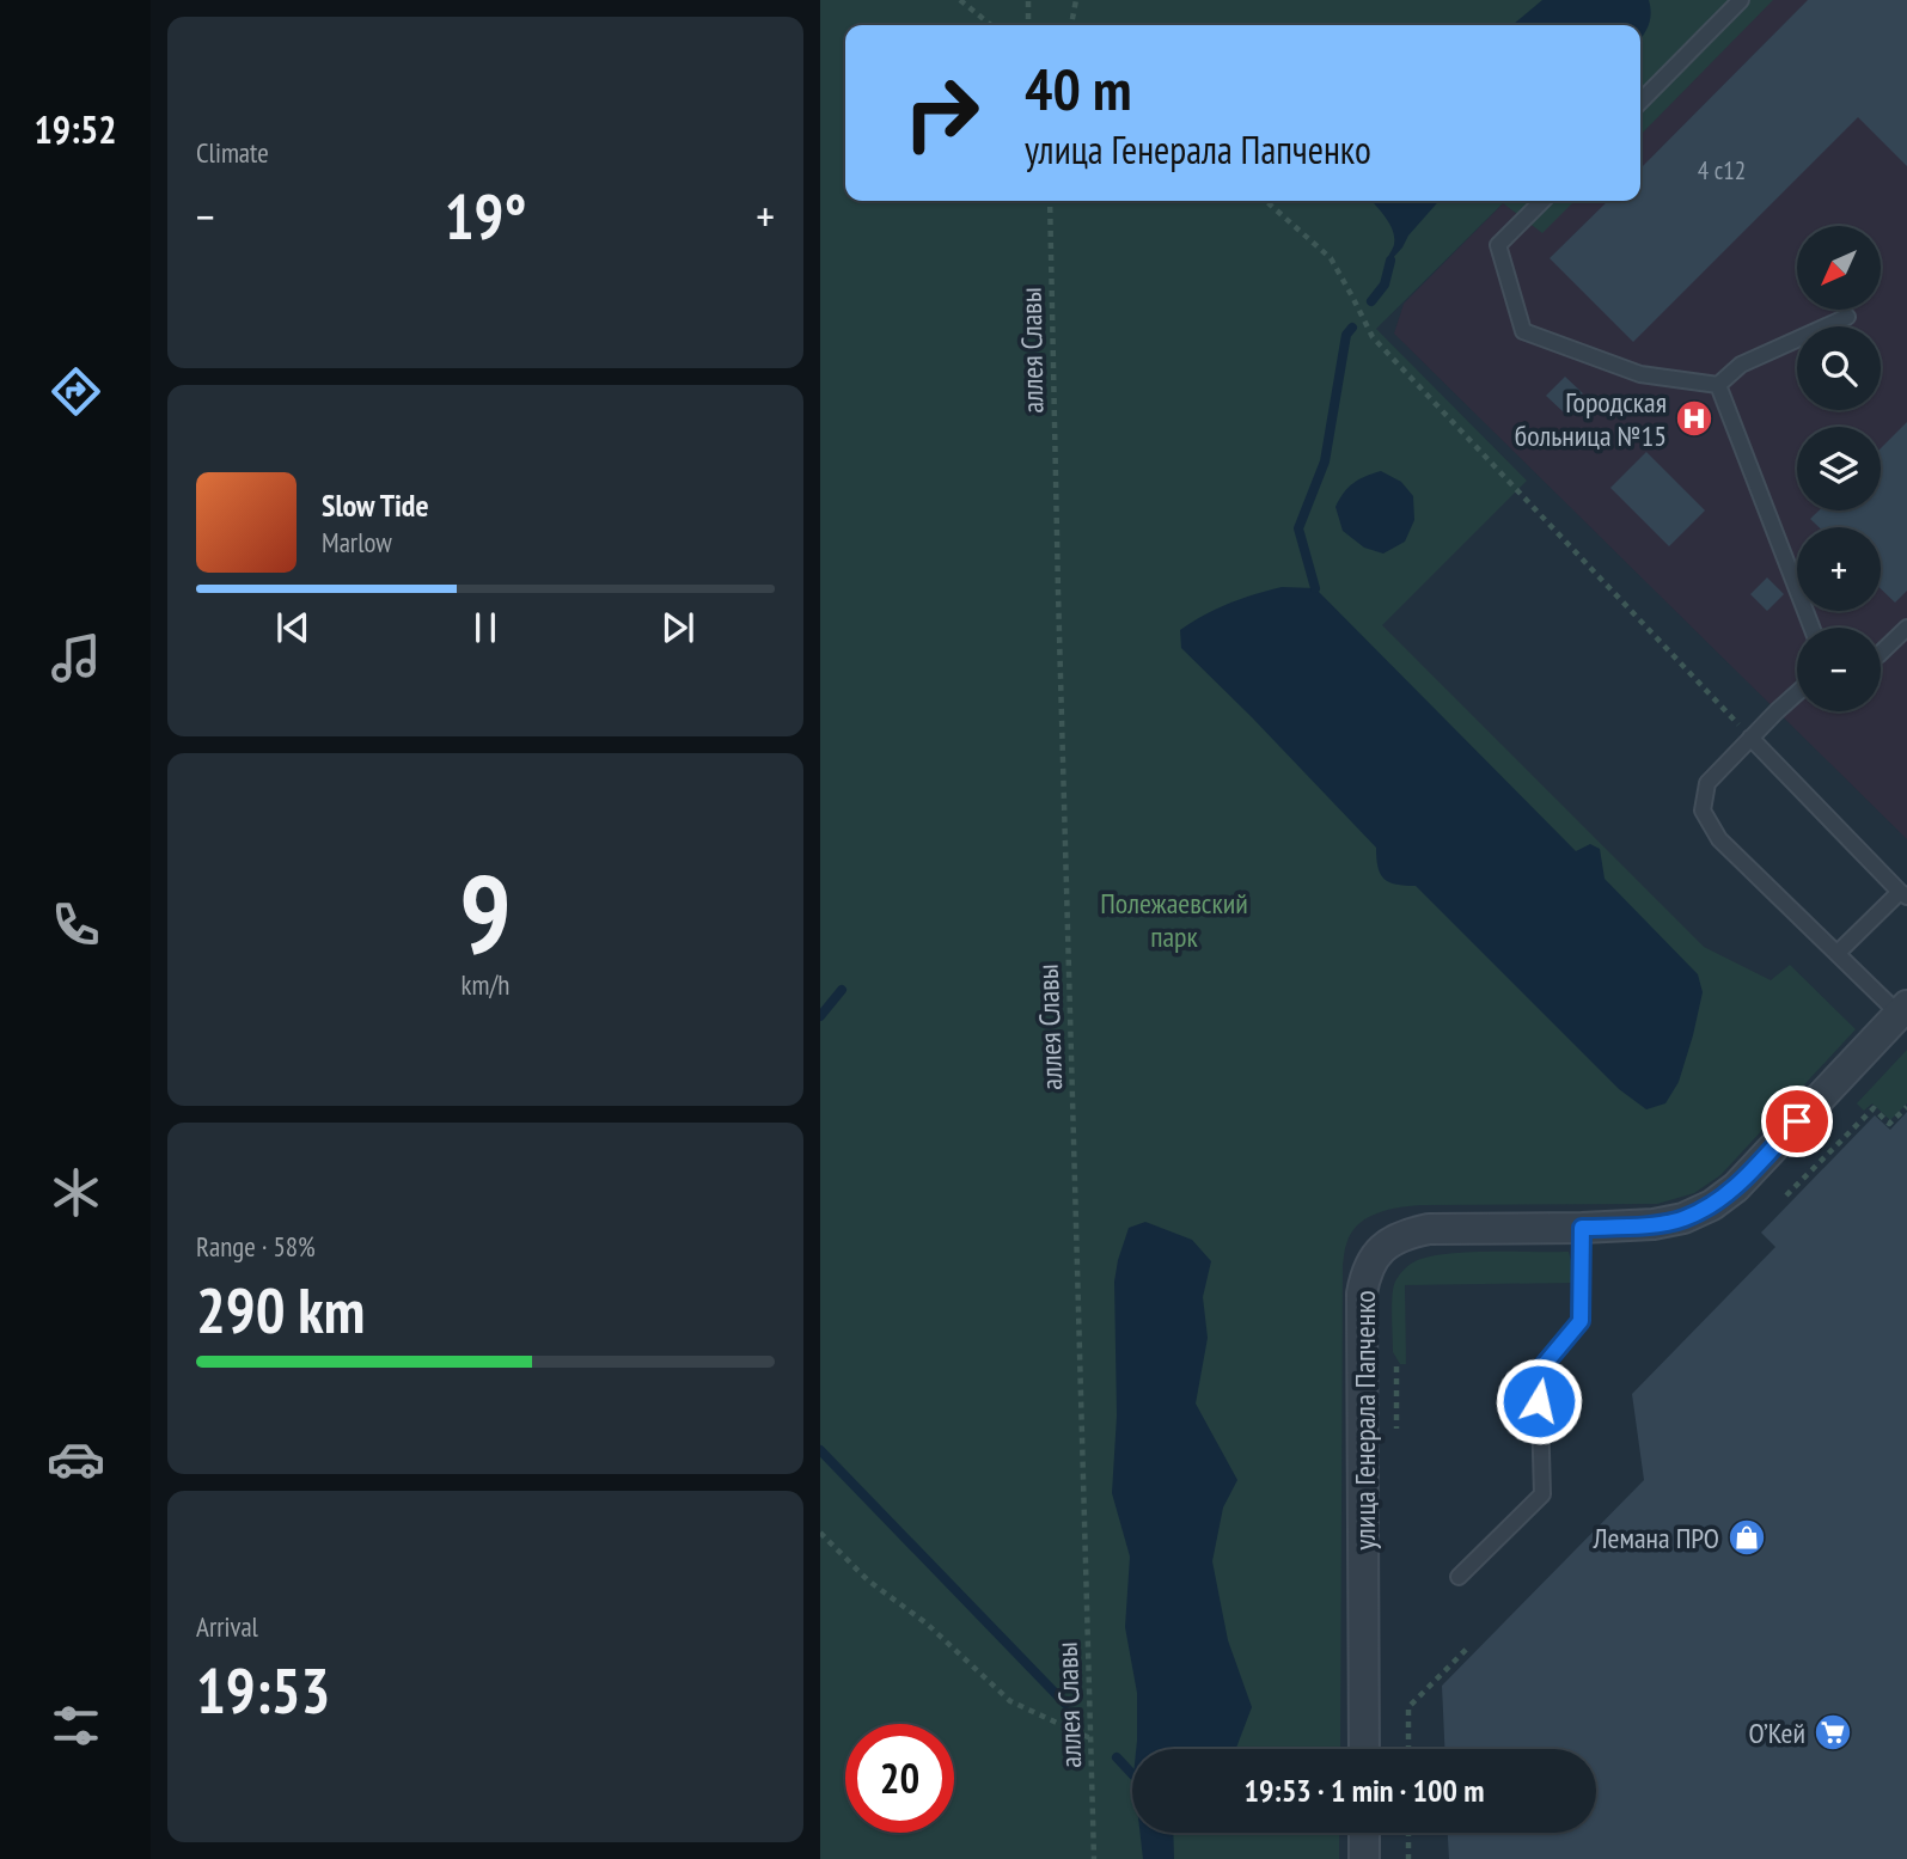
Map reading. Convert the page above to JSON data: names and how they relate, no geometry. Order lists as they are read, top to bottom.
{
  "streets": {
    "street": ["улица Генерала Папченко"],
    "path": ["аллея Славы"]
  },
  "parks": ["Полежаевский парк"],
  "places": {
    "hospital": ["Городская больница №15"],
    "shop": ["Лемана ПРО"],
    "supermarket": ["О’Кей"]
  },
  "house_numbers": ["4 с12"],
  "north": "bottom left",
  "page": {
    "tabs": "19:52",
    "tile": [
      "Climate",
      ["9", "km/h"],
      ["Range · 58%", "290 km"],
      ["Arrival", "19:53"]
    ],
    "turn": ["40 m", "улица Генерала Папченко"],
    "heat": ["−", "19°", "+"],
    "map_buttons": ["+", "−"],
    "song": ["Slow Tide", "Marlow"],
    "limit": "20",
    "trip": "19:53 · 1 min · 100 m"
  }
}
